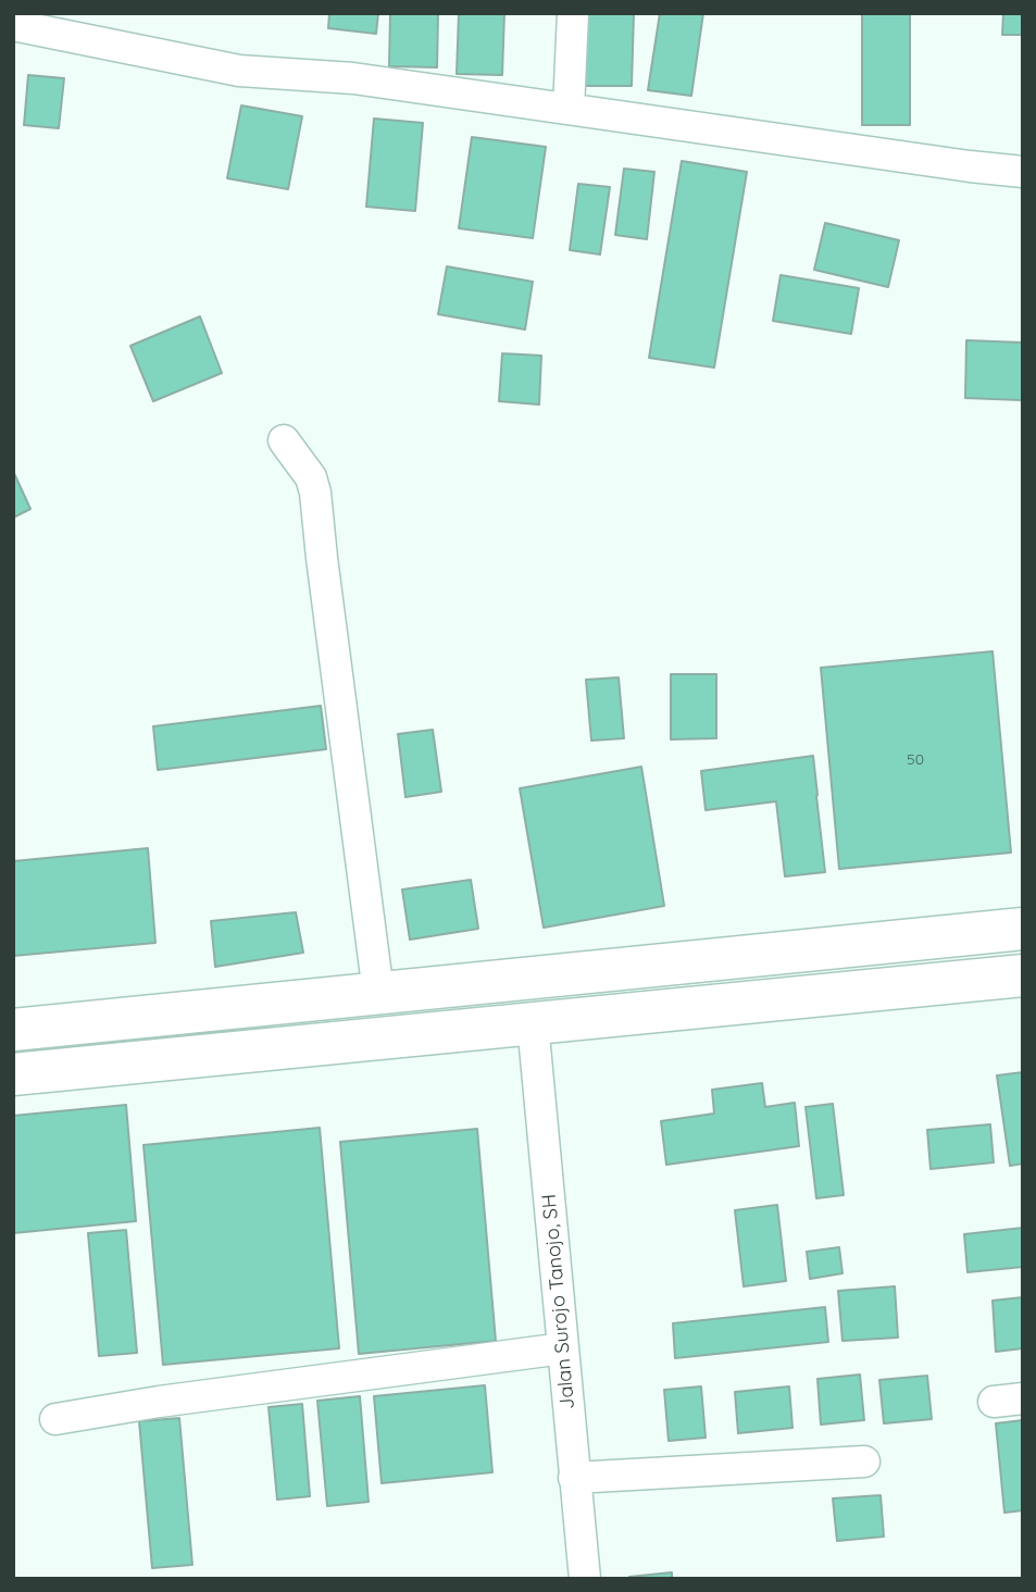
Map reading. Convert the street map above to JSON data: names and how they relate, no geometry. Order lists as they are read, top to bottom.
{
  "streets": {
    "street": ["Jalan Surojo Tanojo, SH"]
  },
  "house_numbers": ["50"]
}
